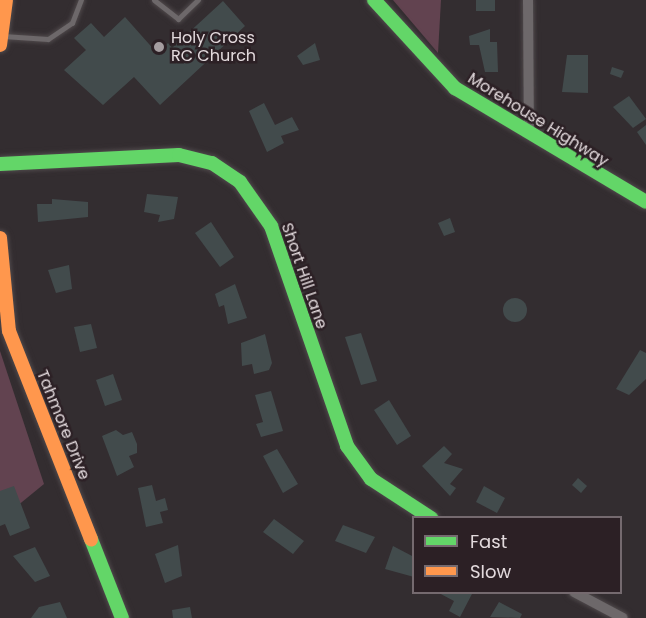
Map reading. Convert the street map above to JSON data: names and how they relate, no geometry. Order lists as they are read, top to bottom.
{
  "streets": {
    "street": ["Morehouse Highway", "Short Hill Lane", "Tahmore Drive"]
  },
  "places": ["Holy Cross RC Church"],
  "legend": ["Fast", "Slow"]
}
